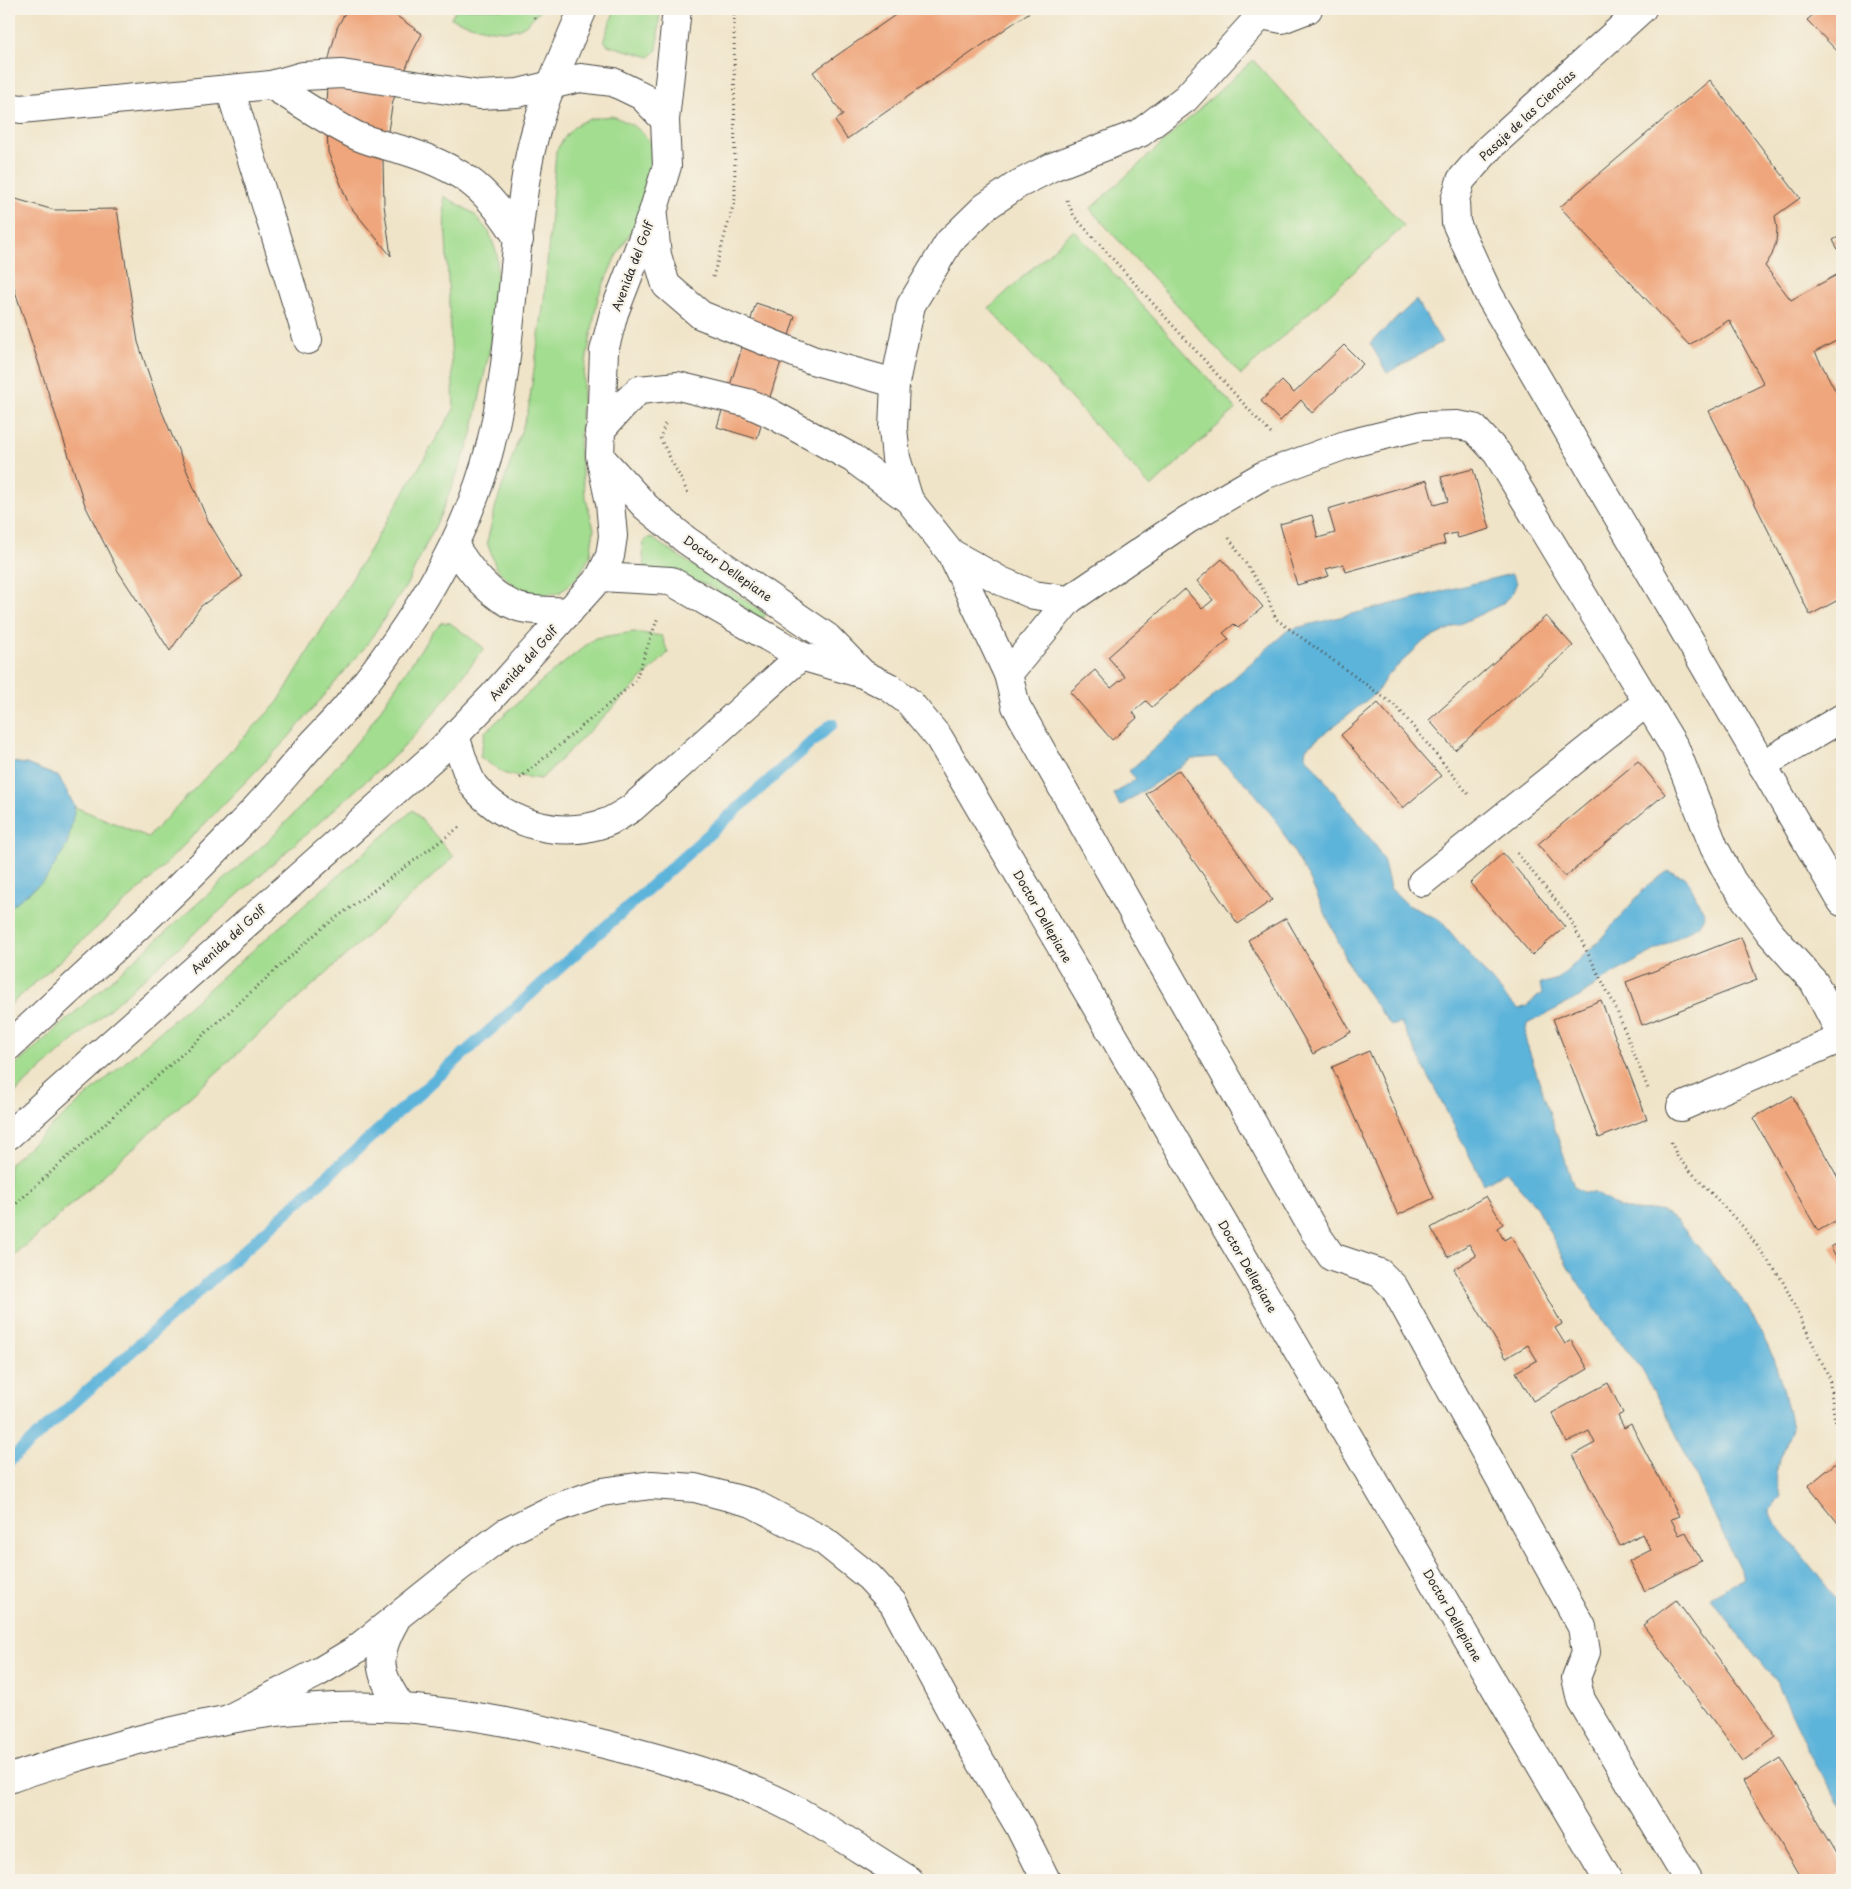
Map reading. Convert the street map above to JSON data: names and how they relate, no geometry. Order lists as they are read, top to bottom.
{
  "streets": {
    "street": ["Pasaje de las Ciencias", "Avenida del Golf", "Doctor Dellepiane"]
  },
  "crossings": [
    ["Avenida del Golf", "Doctor Dellepiane"]
  ]
}
